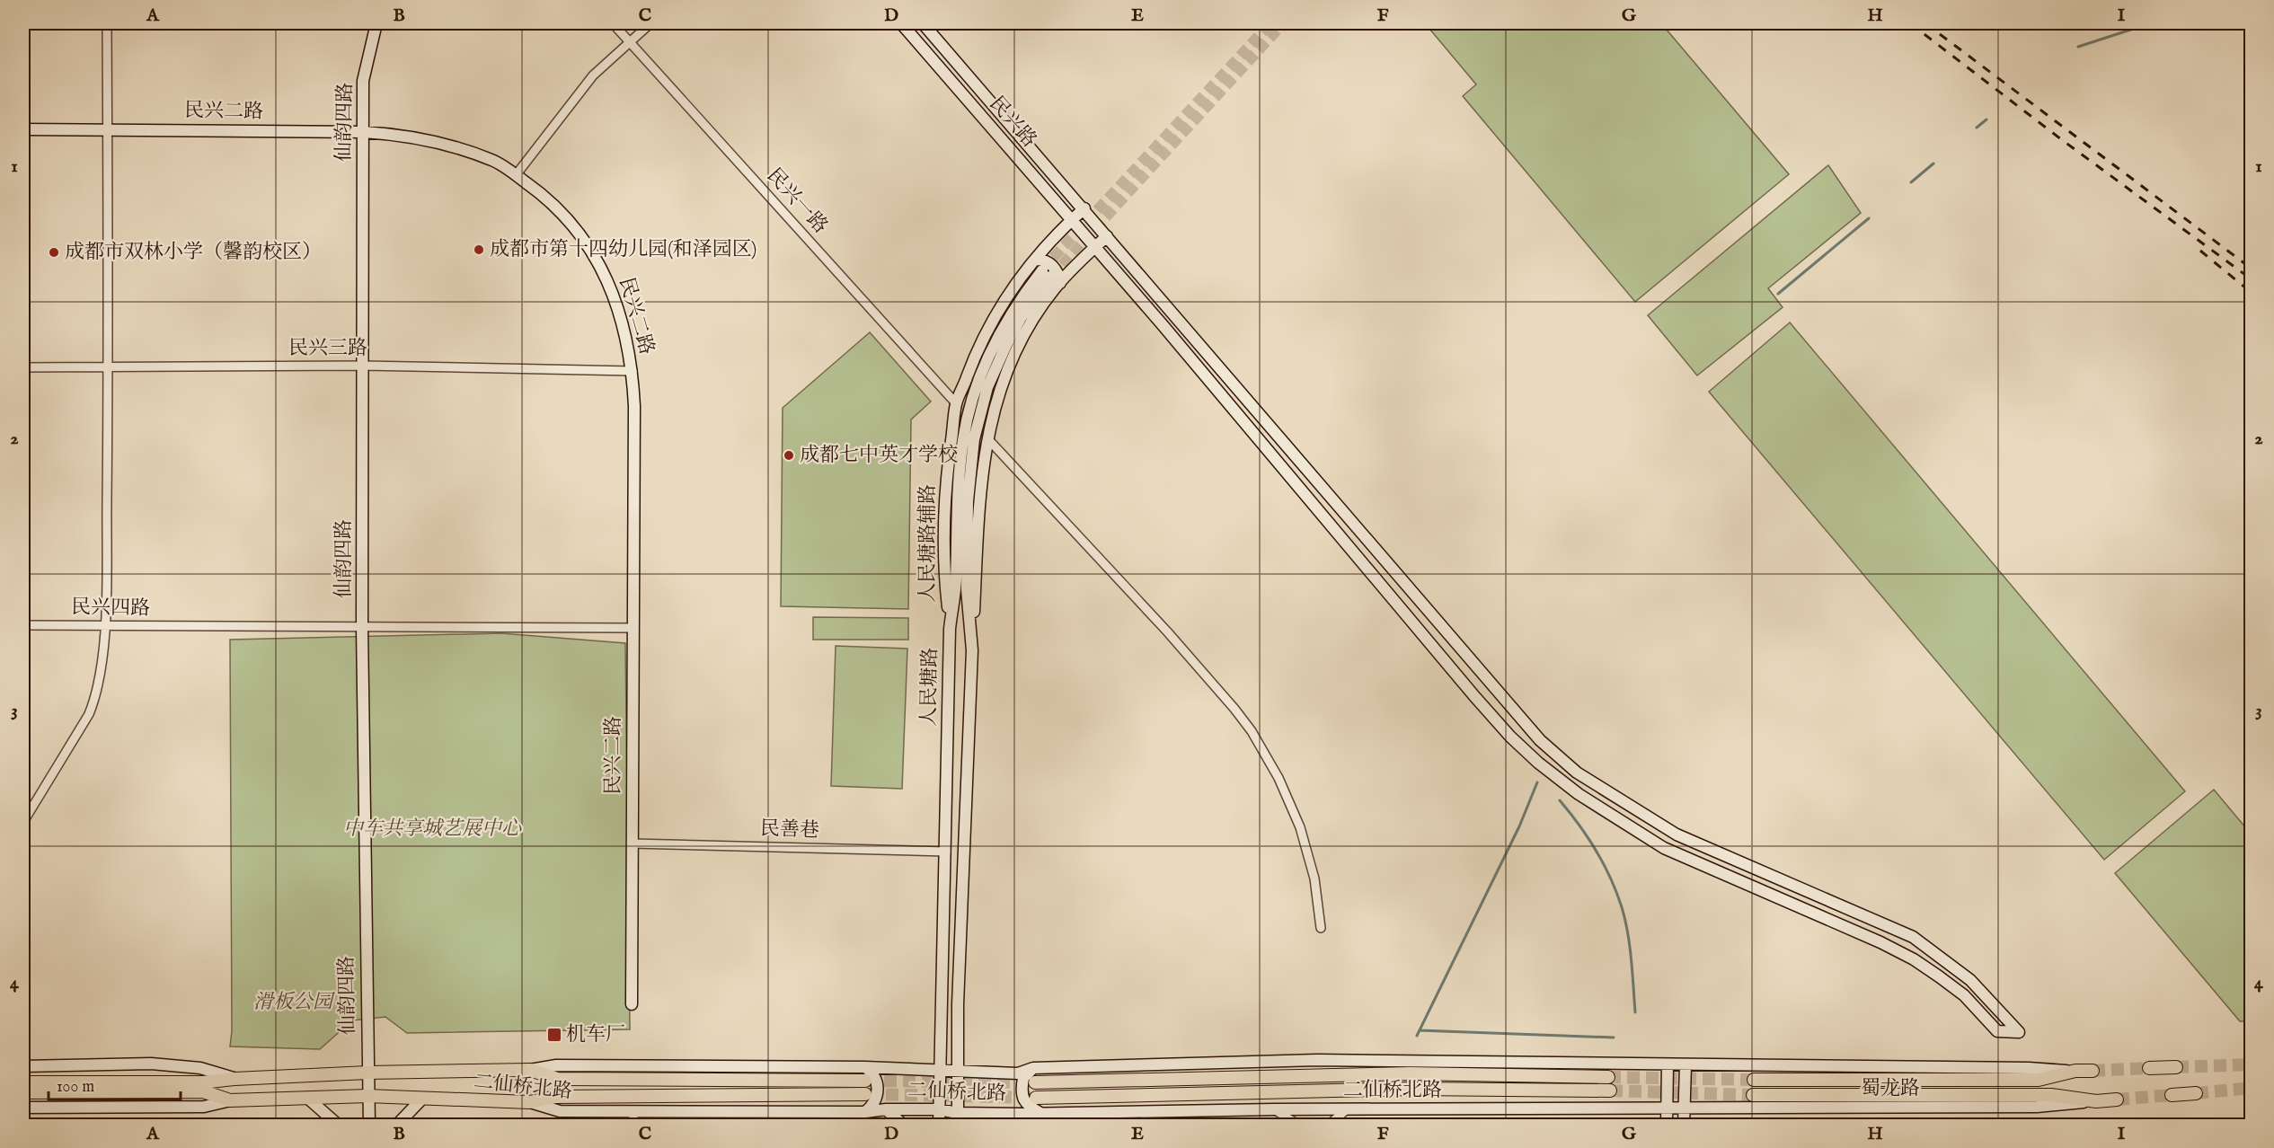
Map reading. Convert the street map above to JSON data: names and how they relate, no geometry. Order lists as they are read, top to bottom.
{
  "streets": {
    "main road": ["二仙桥北路", "蜀龙路"],
    "street": [
      "民兴二路",
      "仙韵四路",
      "民兴路",
      "民兴一路",
      "民兴三路",
      "人民塘路辅路",
      "民兴四路",
      "人民塘路",
      "民善巷"
    ]
  },
  "crossings": [
    ["民兴二路", "仙韵四路"],
    ["民兴二路", "民兴三路"],
    ["民兴二路", "民兴四路"],
    ["民兴二路", "民善巷"],
    ["仙韵四路", "民兴三路"],
    ["仙韵四路", "民兴四路"],
    ["仙韵四路", "二仙桥北路"],
    ["民兴路", "人民塘路辅路"],
    ["民兴一路", "人民塘路辅路"],
    ["人民塘路辅路", "人民塘路"],
    ["人民塘路", "民善巷"],
    ["人民塘路", "二仙桥北路"],
    ["人民塘路", "蜀龙路"],
    ["二仙桥北路", "蜀龙路"]
  ],
  "parks": ["中车共享城艺展中心", "滑板公园"],
  "places": {
    "other": ["成都市第十四幼儿园(和泽园区)", "成都市双林小学（馨韵校区）", "成都七中英才学校"],
    "transit": ["机车厂"]
  },
  "scale_bar": "100 m",
  "grid": {
    "columns": [
      "A",
      "B",
      "C",
      "D",
      "E",
      "F",
      "G",
      "H",
      "I"
    ],
    "rows": [
      "1",
      "2",
      "3",
      "4"
    ]
  }
}
